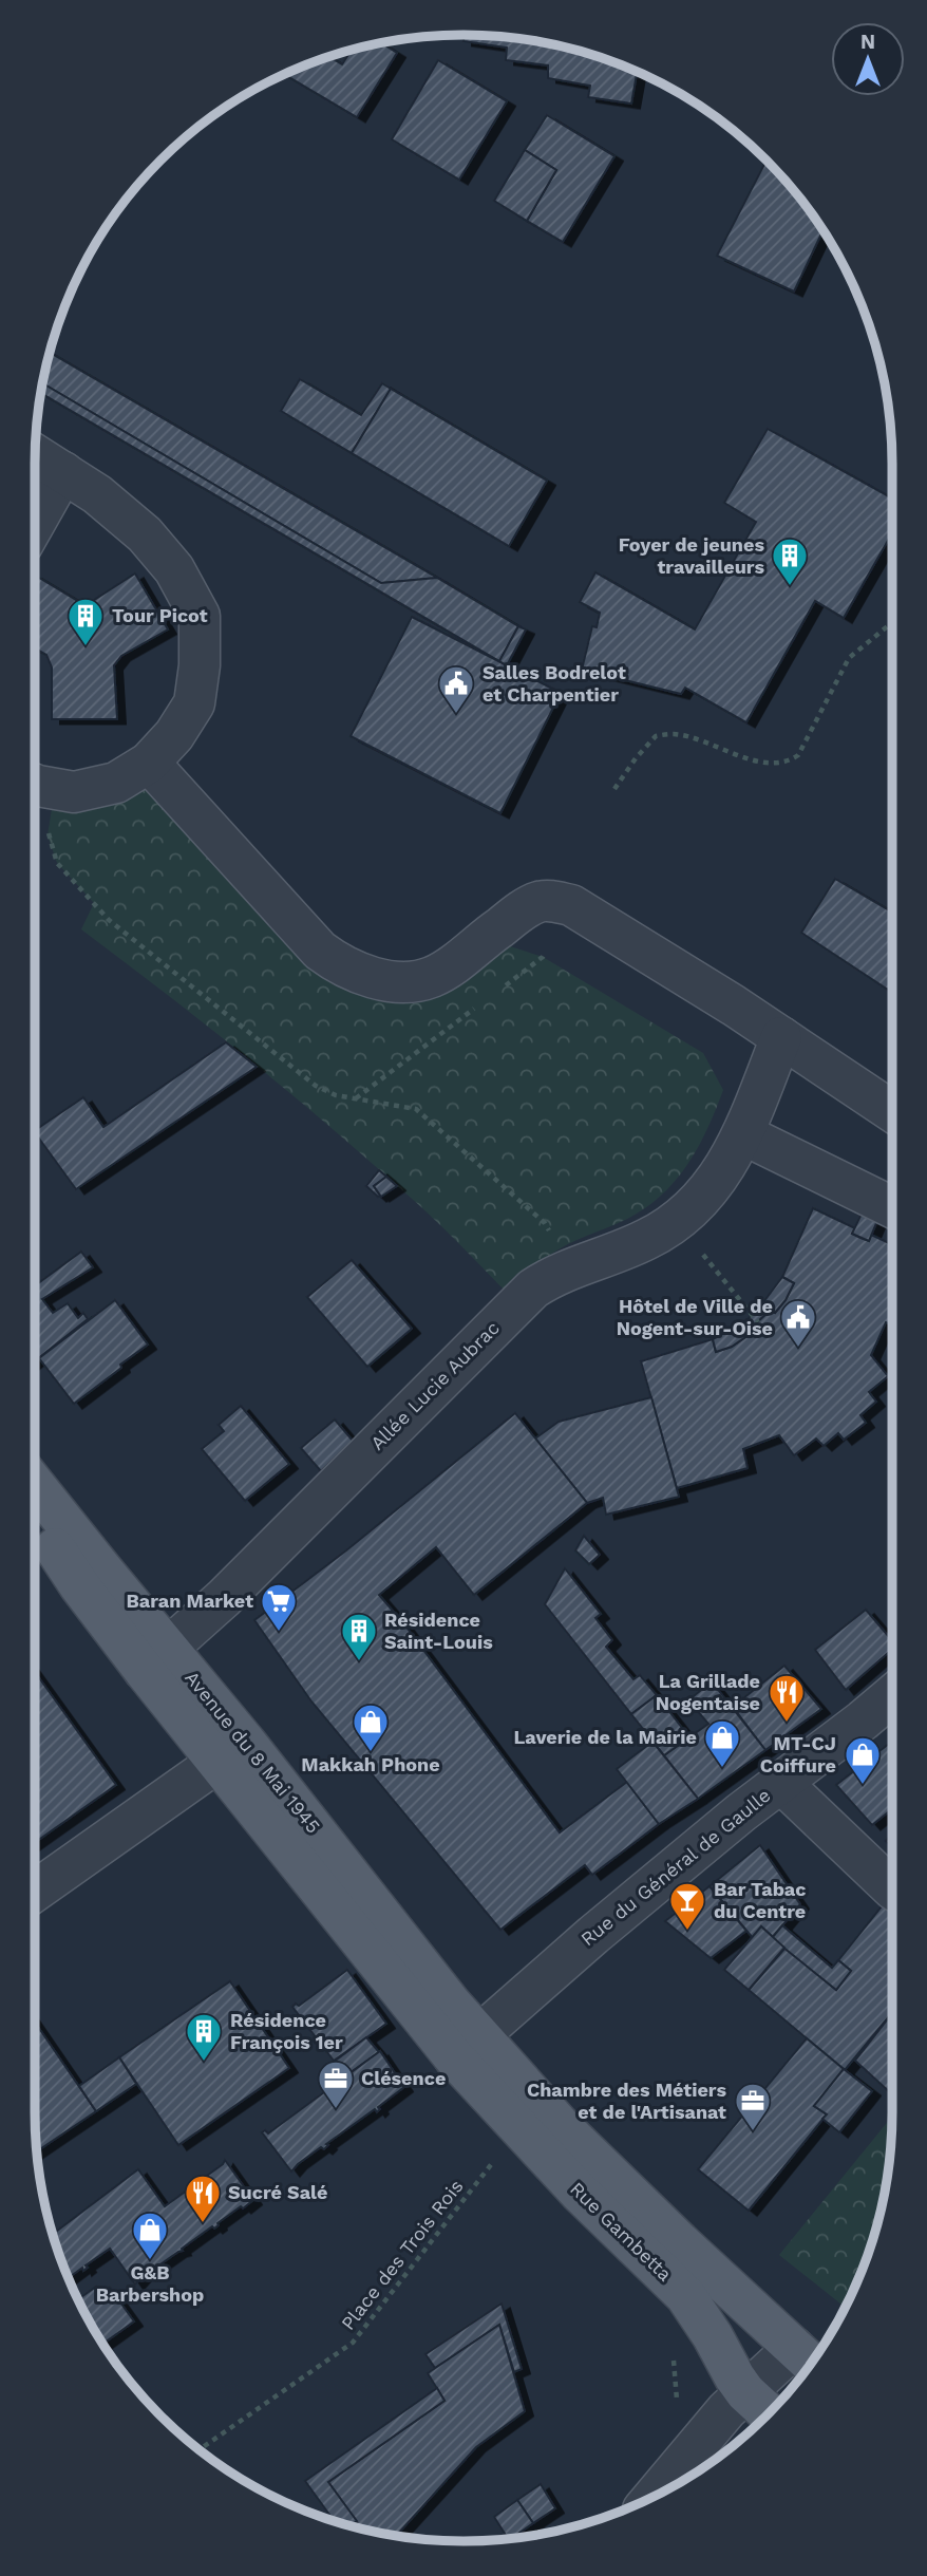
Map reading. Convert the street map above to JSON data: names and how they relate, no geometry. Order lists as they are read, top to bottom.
{
  "streets": {
    "main road": ["Avenue du 8 Mai 1945", "Rue Gambetta"],
    "street": ["Allée Lucie Aubrac", "Rue du Général de Gaulle"],
    "path": ["Place des Trois Rois"]
  },
  "crossings": [
    ["Allée Lucie Aubrac", "Avenue du 8 Mai 1945"],
    ["Avenue du 8 Mai 1945", "Rue du Général de Gaulle"],
    ["Avenue du 8 Mai 1945", "Rue Gambetta"],
    ["Rue du Général de Gaulle", "Rue Gambetta"],
    ["Rue Gambetta", "Place des Trois Rois"]
  ],
  "places": {
    "building": [
      "Foyer de jeunes travailleurs",
      "Tour Picot",
      "Résidence Saint-Louis",
      "Résidence François 1er"
    ],
    "public building": ["Salles Bodrelot et Charpentier", "Hôtel de Ville de Nogent-sur-Oise"],
    "supermarket": ["Baran Market"],
    "restaurant": ["La Grillade Nogentaise", "Sucré Salé"],
    "shop": [
      "Makkah Phone",
      "Laverie de la Mairie",
      "MT-CJ Coiffure",
      "G&B Barbershop"
    ],
    "bar": ["Bar Tabac du Centre"],
    "office": ["Clésence", "Chambre des Métiers et de l'Artisanat"]
  },
  "north": "top"
}
